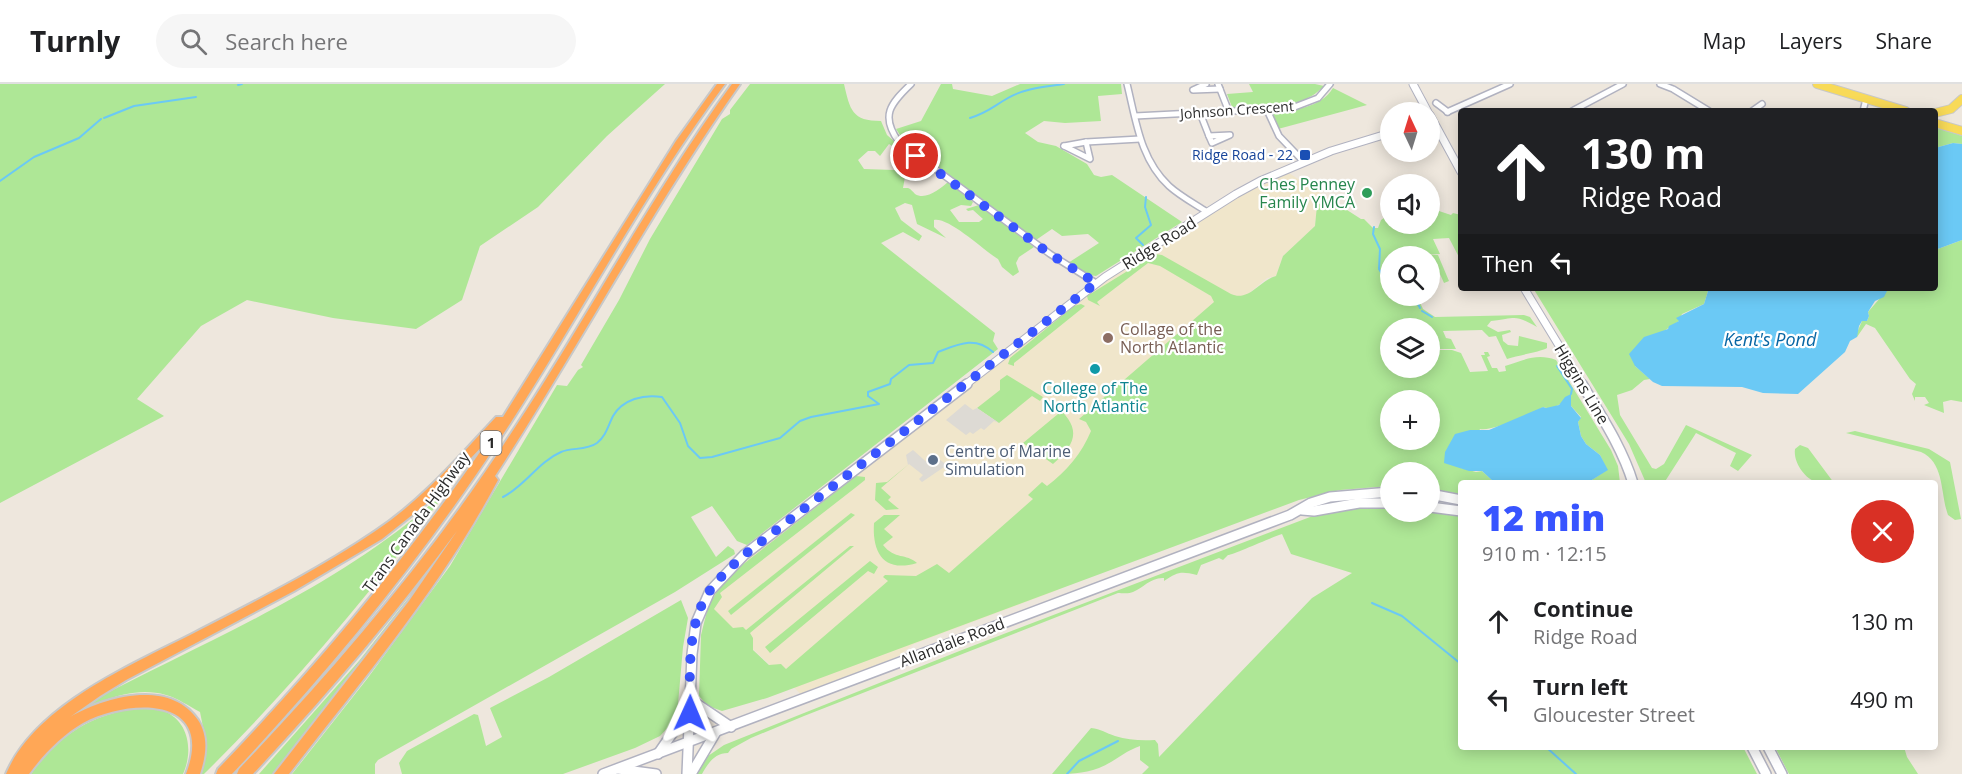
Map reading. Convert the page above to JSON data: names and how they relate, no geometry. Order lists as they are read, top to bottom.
{
  "streets": {
    "highway": ["1", "Trans Canada Highway"],
    "street": [
      "Johnson Crescent",
      "Ridge Road",
      "Higgins Line",
      "Allandale Road"
    ]
  },
  "crossings": [
    ["Ridge Road", "Allandale Road"]
  ],
  "water": ["Kent's Pond"],
  "places": {
    "transit": ["Ridge Road - 22"],
    "other": [
      "Ches Penney Family YMCA",
      "Collage of the North Atlantic",
      "College of The North Atlantic",
      "Centre of Marine Simulation"
    ]
  },
  "north": "top",
  "page": {
    "header": "Turnly",
    "search": "Search here",
    "nav": ["Map", "Layers", "Share"],
    "map_buttons": ["+", "−"],
    "turn": ["130 m", "Ridge Road"],
    "then": "Then",
    "heading": ["12 min", "910 m · 12:15"],
    "list": [
      {
        "name": "Continue",
        "note": "Ridge Road",
        "value": "130 m"
      },
      {
        "name": "Turn left",
        "note": "Gloucester Street",
        "value": "490 m"
      }
    ]
  }
}
